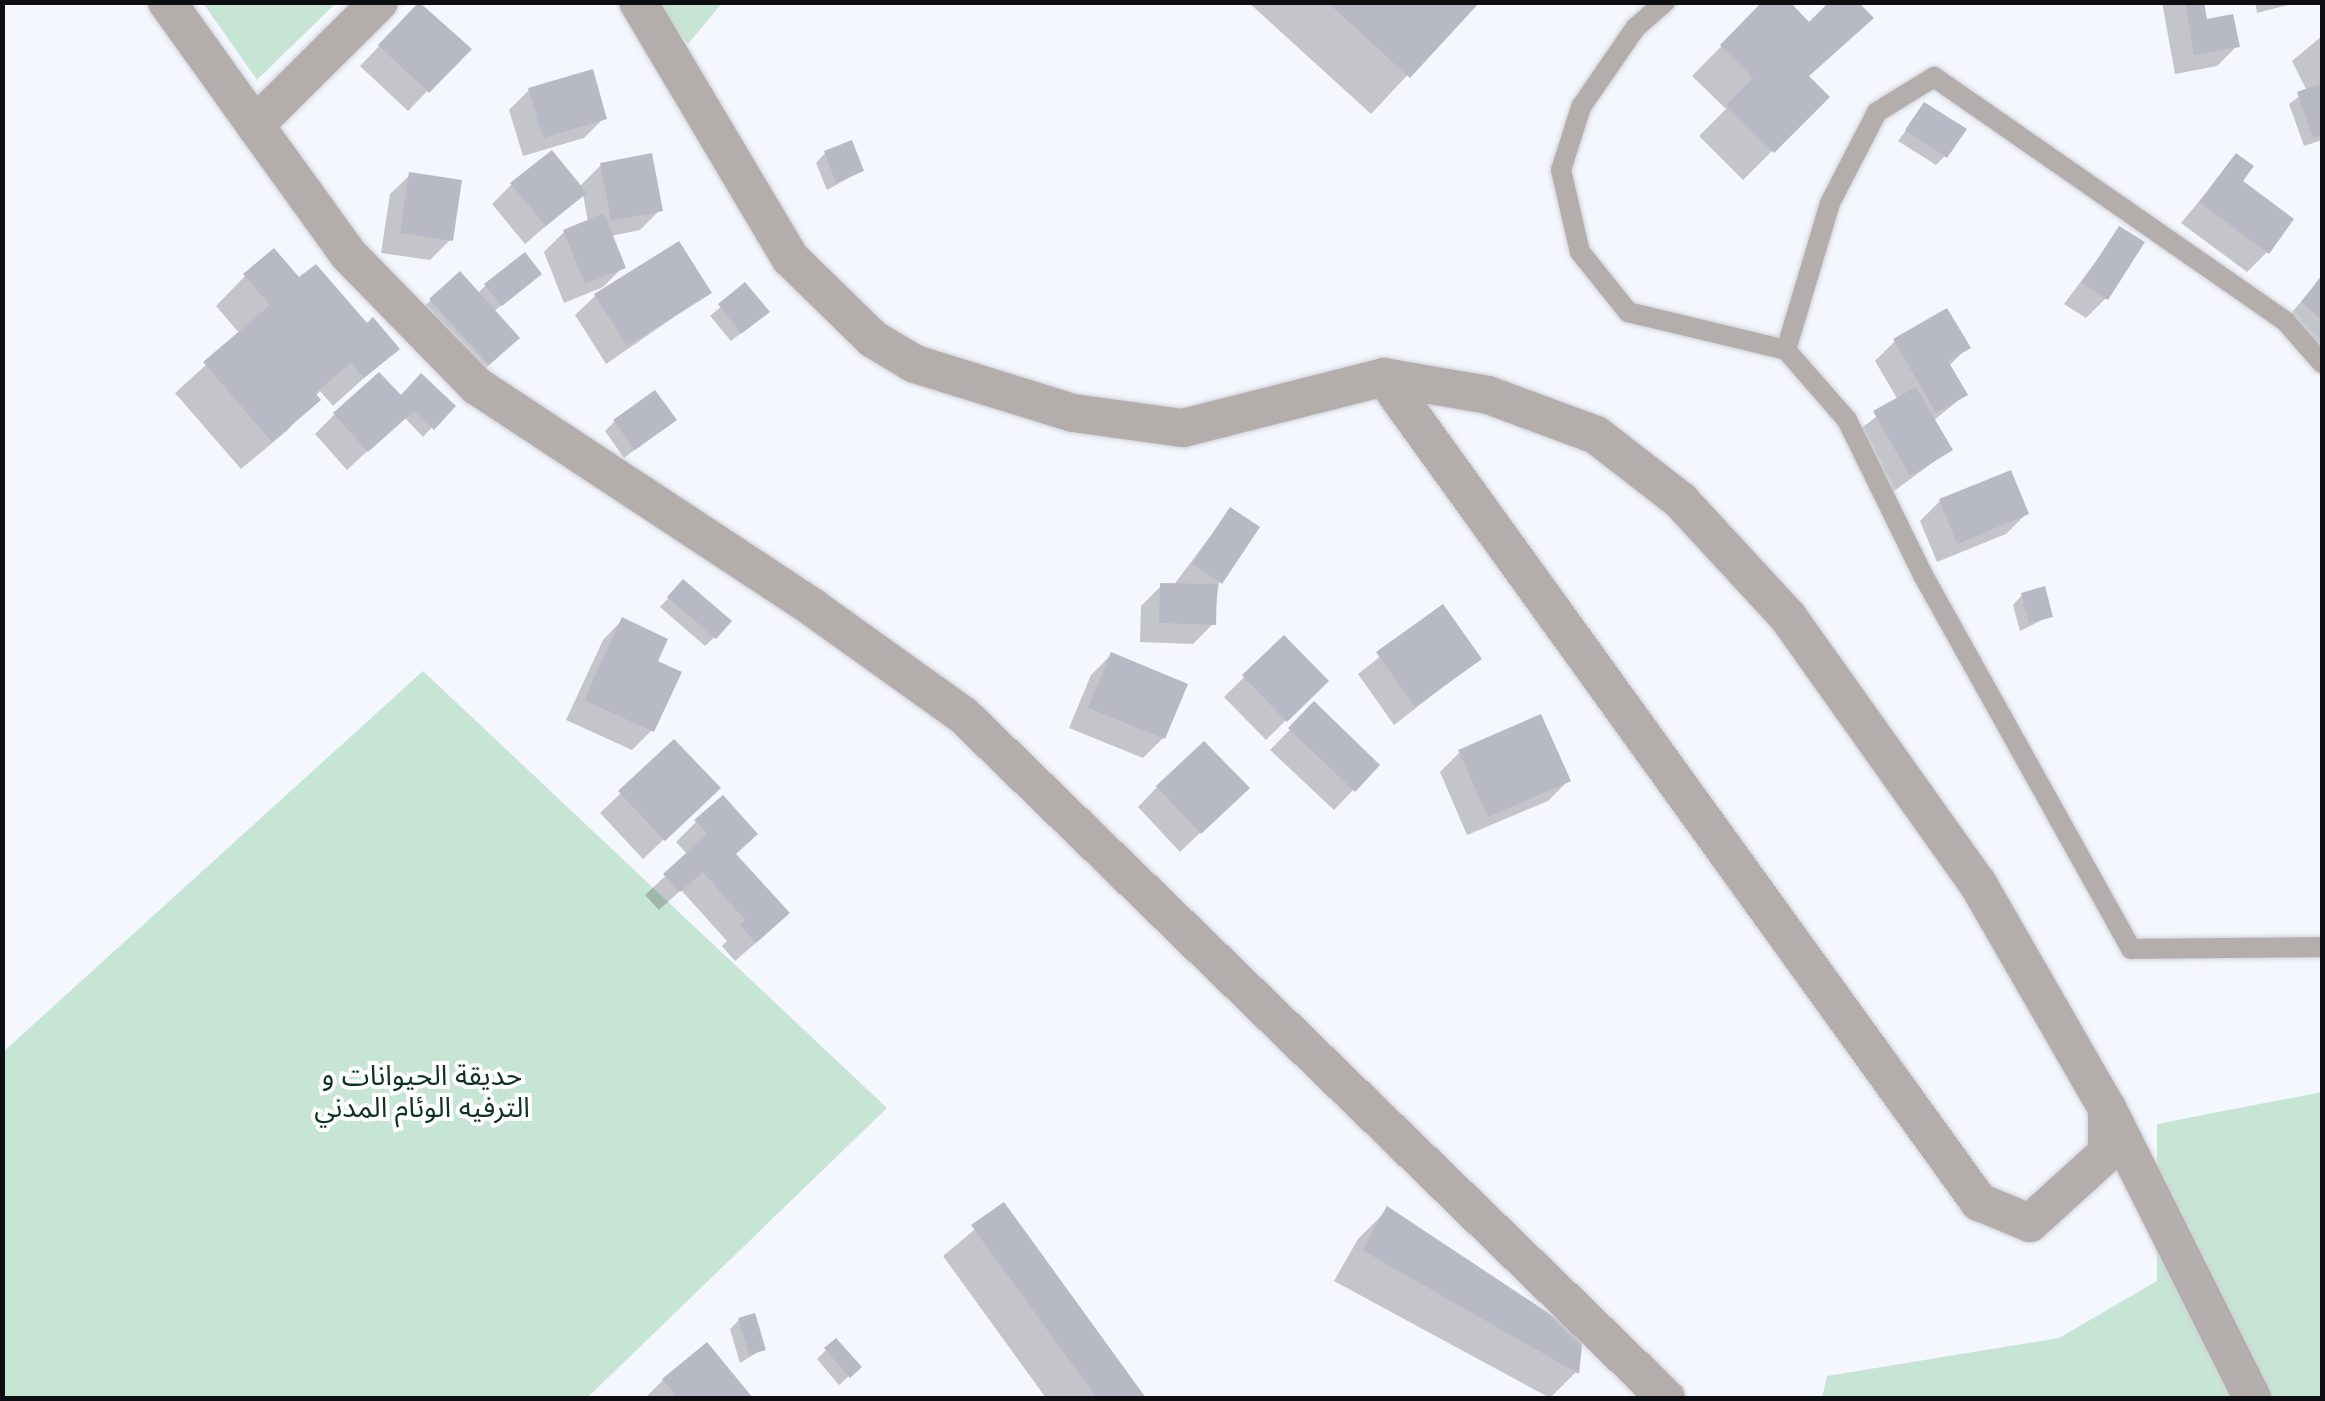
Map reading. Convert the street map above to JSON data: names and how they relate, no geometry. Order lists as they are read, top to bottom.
{
  "parks": ["حديقة الحيوانات و الترفيه الوئام المدني"]
}
